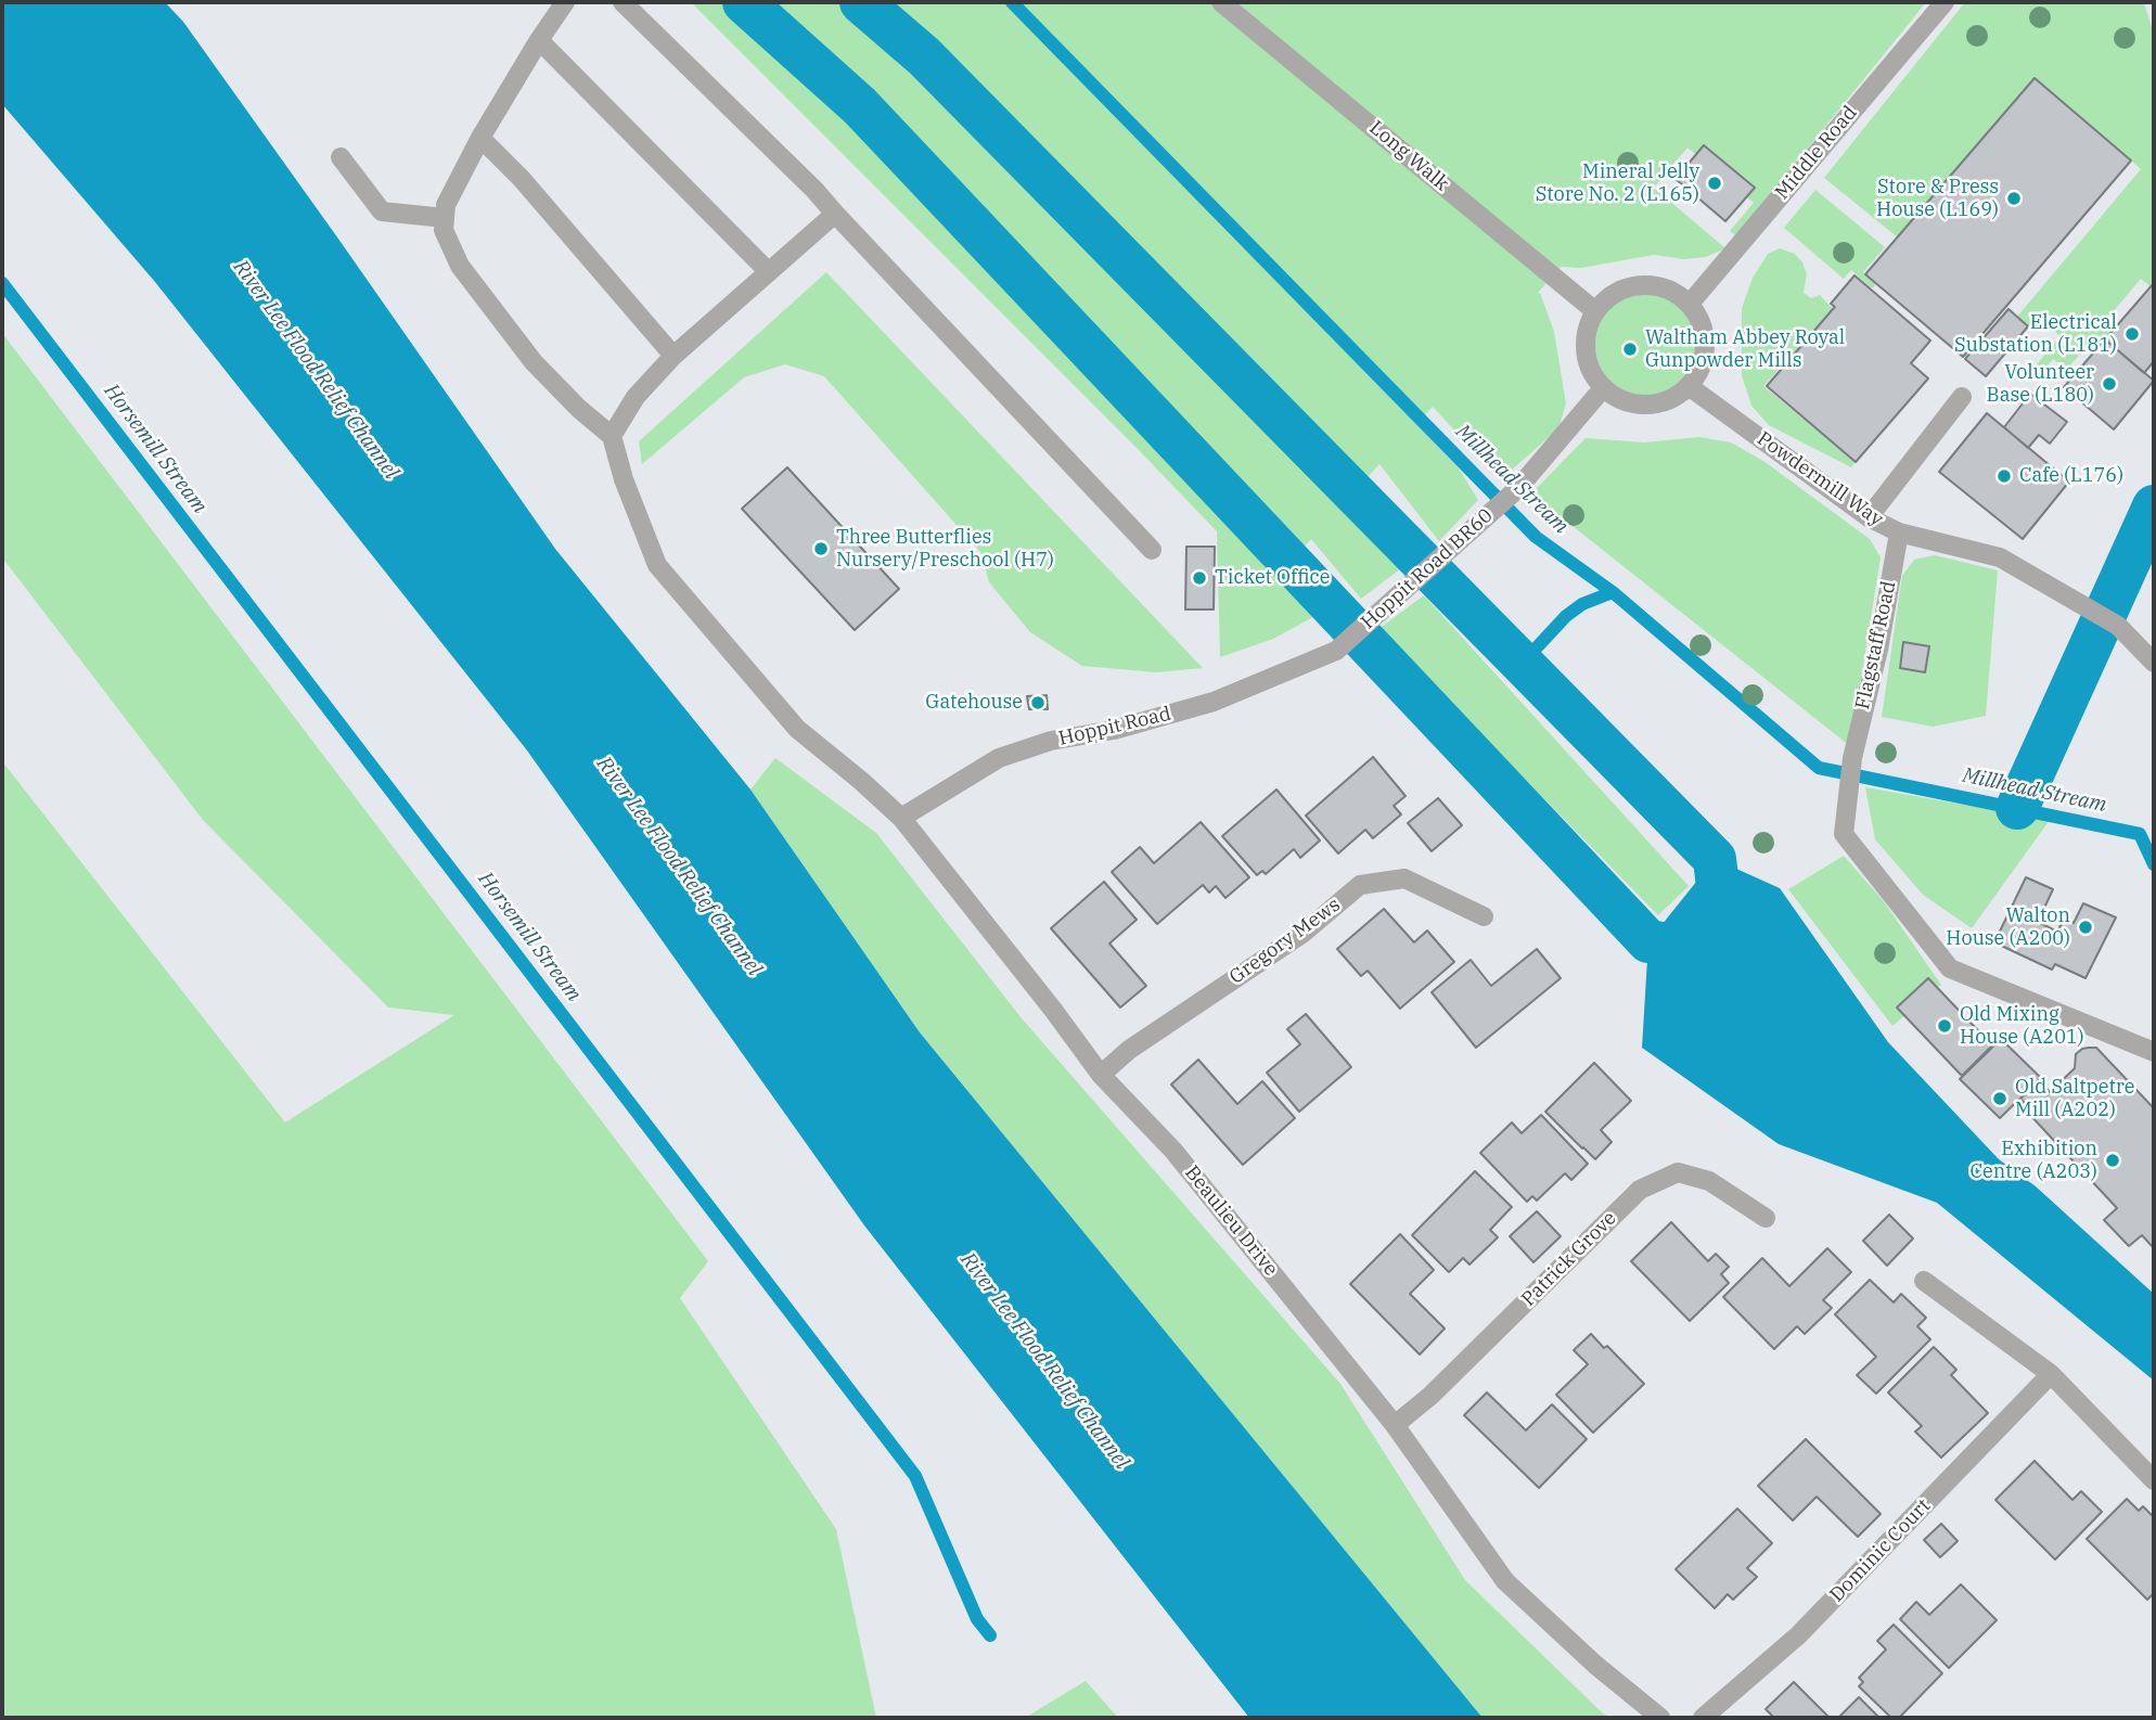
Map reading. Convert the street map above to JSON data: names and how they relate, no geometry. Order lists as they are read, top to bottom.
{
  "streets": {
    "street": [
      "Middle Road",
      "Long Walk",
      "Powdermill Way",
      "Hoppit Road BR60",
      "Flagstaff Road",
      "Hoppit Road",
      "Gregory Mews",
      "Beaulieu Drive",
      "Patrick Grove",
      "Dominic Court"
    ]
  },
  "crossings": [
    ["Middle Road", "Long Walk"],
    ["Middle Road", "Powdermill Way"],
    ["Middle Road", "Hoppit Road BR60"],
    ["Long Walk", "Powdermill Way"],
    ["Long Walk", "Hoppit Road BR60"],
    ["Powdermill Way", "Hoppit Road BR60"],
    ["Powdermill Way", "Flagstaff Road"],
    ["Hoppit Road BR60", "Hoppit Road"],
    ["Hoppit Road", "Beaulieu Drive"],
    ["Gregory Mews", "Beaulieu Drive"],
    ["Beaulieu Drive", "Patrick Grove"]
  ],
  "water": ["River Lee Flood Relief Channel", "Horsemill Stream", "Millhead Stream"],
  "places": [
    "Mineral Jelly Store No. 2 (L165)",
    "Store & Press House (L169)",
    "Electrical Substation (L181)",
    "Waltham Abbey Royal Gunpowder Mills",
    "Volunteer Base (L180)",
    "Cafe (L176)",
    "Three Butterflies Nursery/Preschool (H7)",
    "Ticket Office",
    "Gatehouse",
    "Walton House (A200)",
    "Old Mixing House (A201)",
    "Old Saltpetre Mill (A202)",
    "Exhibition Centre (A203)"
  ]
}
